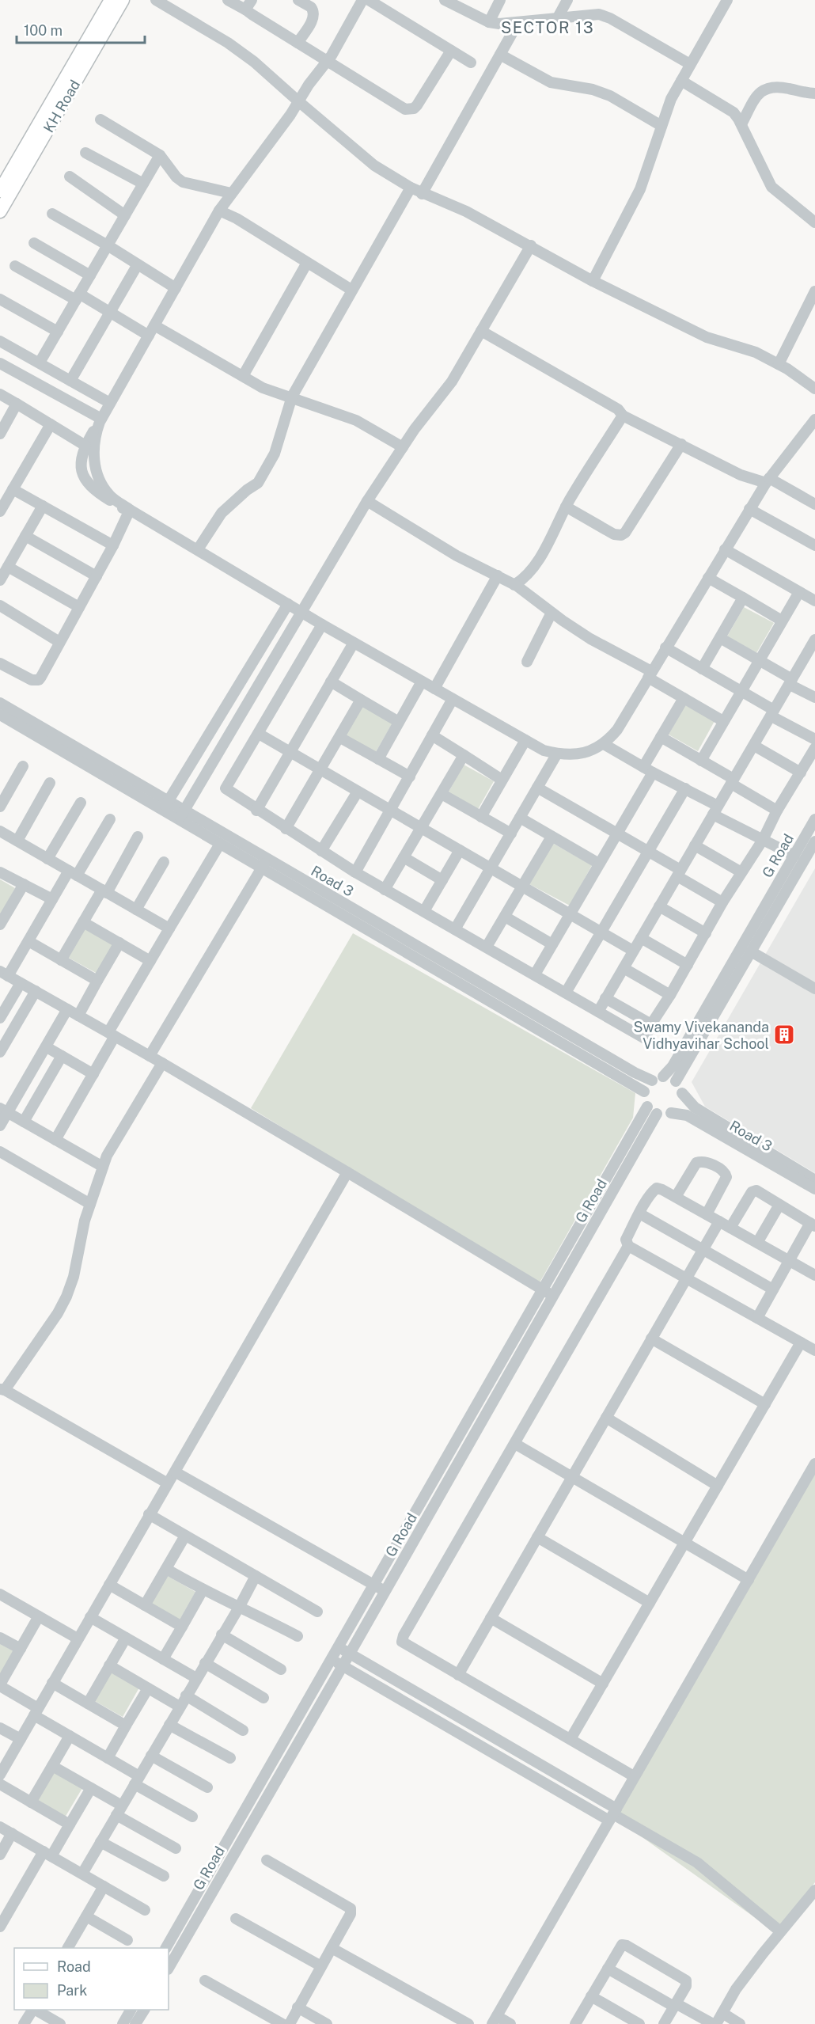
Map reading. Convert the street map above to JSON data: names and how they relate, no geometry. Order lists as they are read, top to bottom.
{
  "streets": {
    "main road": ["KH Road"],
    "street": ["G Road", "Road 3"]
  },
  "crossings": [
    ["G Road", "Road 3"]
  ],
  "districts": ["SECTOR 13"],
  "places": {
    "building": ["Swamy Vivekananda Vidhyavihar School"]
  },
  "legend": ["Road", "Park"],
  "scale_bar": "100 m"
}
